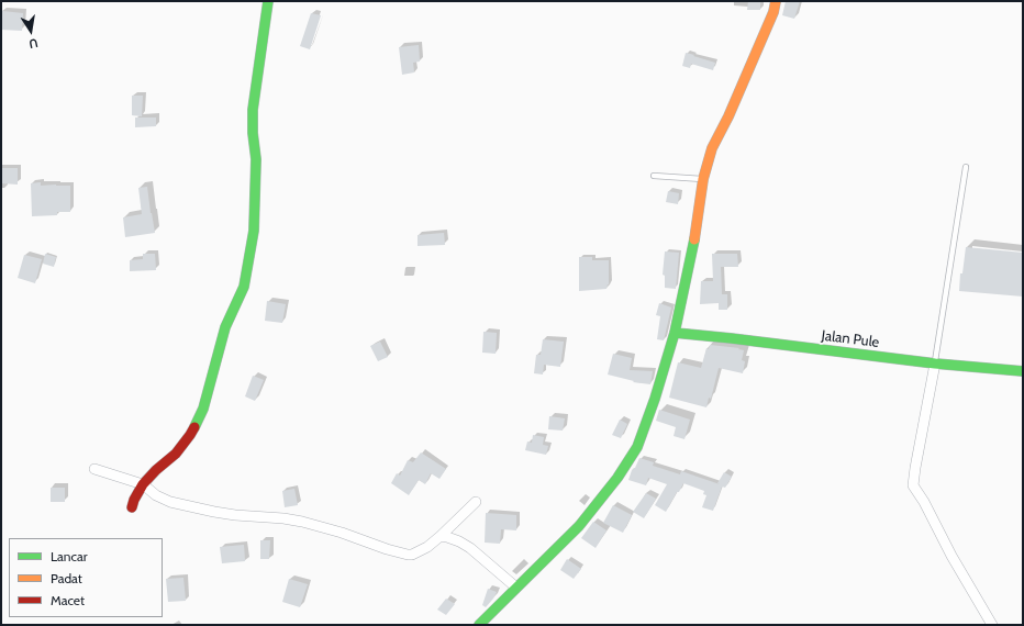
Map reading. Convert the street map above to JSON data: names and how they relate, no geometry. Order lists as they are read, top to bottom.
{
  "streets": {
    "street": ["Jalan Pule"]
  },
  "legend": ["Lancar", "Padat", "Macet"],
  "north": "bottom"
}
